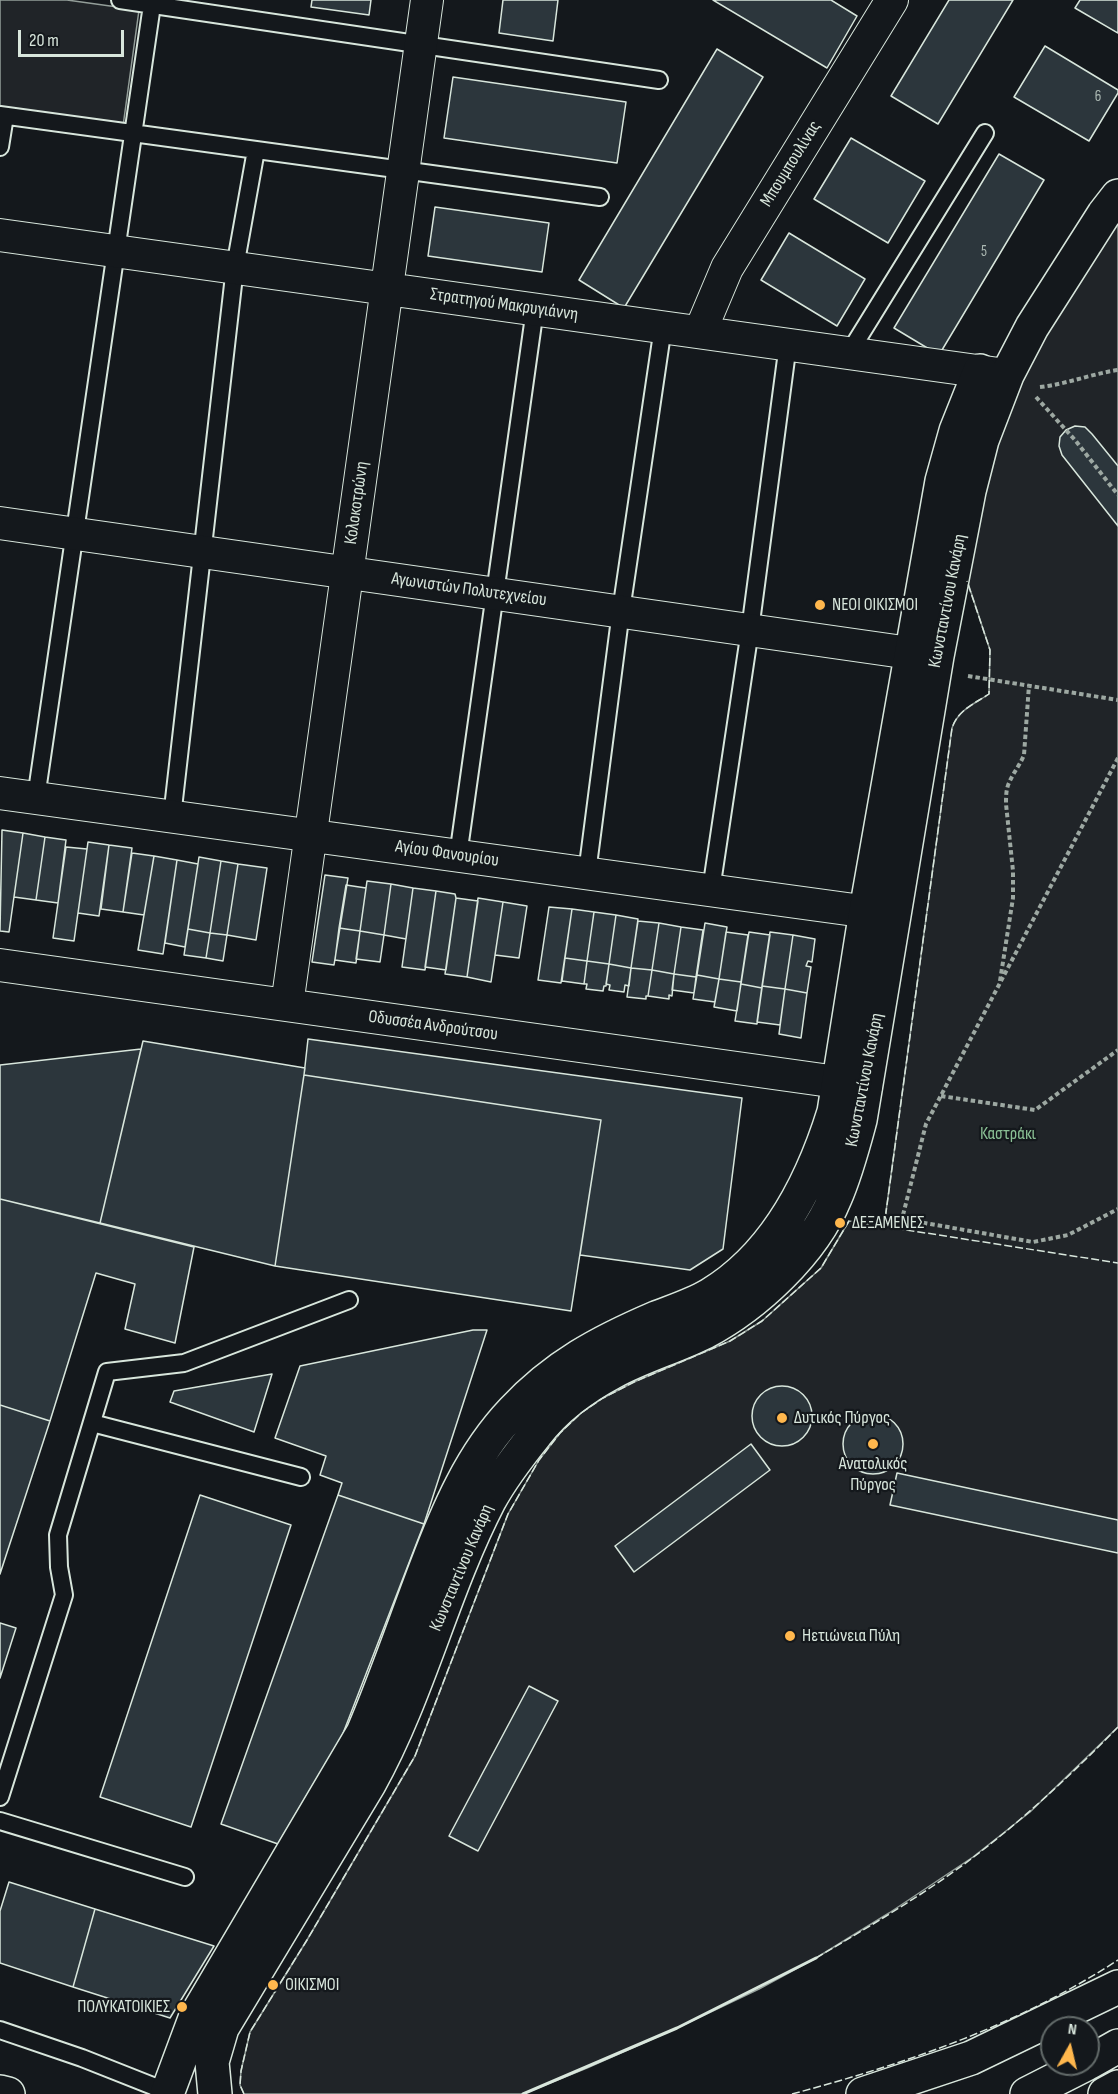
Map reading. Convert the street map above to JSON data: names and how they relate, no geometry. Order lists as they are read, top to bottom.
{
  "streets": {
    "street": [
      "Μπουμπουλίνας",
      "Στρατηγού Μακρυγιάννη",
      "Κολοκοτρώνη",
      "Αγωνιστών Πολυτεχνείου",
      "Κωνσταντίνου Κανάρη",
      "Αγίου Φανουρίου",
      "Οδυσσέα Ανδρούτσου"
    ]
  },
  "crossings": [
    ["Μπουμπουλίνας", "Στρατηγού Μακρυγιάννη"],
    ["Στρατηγού Μακρυγιάννη", "Κολοκοτρώνη"],
    ["Στρατηγού Μακρυγιάννη", "Κωνσταντίνου Κανάρη"],
    ["Κολοκοτρώνη", "Αγωνιστών Πολυτεχνείου"],
    ["Κολοκοτρώνη", "Αγίου Φανουρίου"],
    ["Κολοκοτρώνη", "Οδυσσέα Ανδρούτσου"],
    ["Αγωνιστών Πολυτεχνείου", "Κωνσταντίνου Κανάρη"],
    ["Κωνσταντίνου Κανάρη", "Αγίου Φανουρίου"],
    ["Κωνσταντίνου Κανάρη", "Οδυσσέα Ανδρούτσου"]
  ],
  "parks": ["Καστράκι"],
  "places": [
    "ΝΕΟΙ ΟΙΚΙΣΜΟΙ",
    "ΔΕΞΑΜΕΝΕΣ",
    "Δυτικός Πύργος",
    "Ανατολικός Πύργος",
    "Ηετιώνεια Πύλη",
    "ΟΙΚΙΣΜΟΙ",
    "ΠΟΛΥΚΑΤΟΙΚΙΕΣ"
  ],
  "house_numbers": ["6", "5"],
  "scale_bar": "20 m",
  "north": "top"
}
